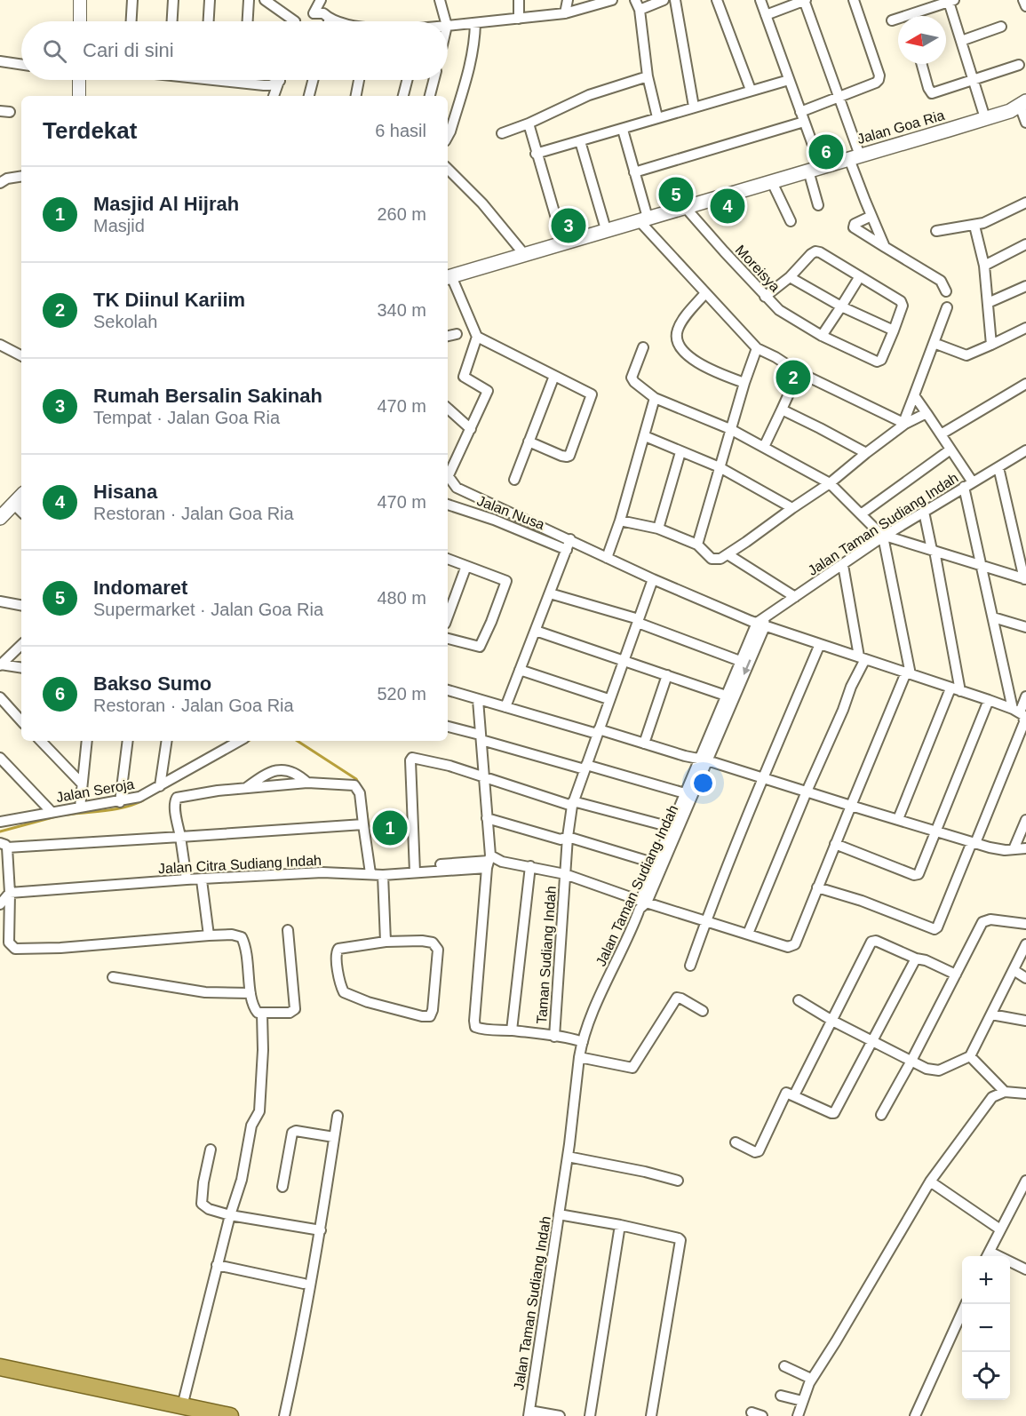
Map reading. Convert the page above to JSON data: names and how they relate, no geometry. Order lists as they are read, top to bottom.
{
  "streets": {
    "main road": ["Jalan Goa Ria"],
    "street": [
      "Moreisya",
      "Jalan Nusa",
      "Jalan Taman Sudiang Indah",
      "Jalan Seroja",
      "Jalan Citra Sudiang Indah",
      "Taman Sudiang Indah"
    ]
  },
  "crossings": [
    ["Jalan Goa Ria", "Moreisya"],
    ["Jalan Taman Sudiang Indah", "Jalan Citra Sudiang Indah"],
    ["Jalan Citra Sudiang Indah", "Taman Sudiang Indah"]
  ],
  "north": "left",
  "page": {
    "search": "Cari di sini",
    "heading": ["Terdekat", "6 hasil"],
    "pins": [
      "6",
      "5",
      "4",
      "3",
      "2",
      "1"
    ],
    "list": [
      {
        "mark": "1",
        "name": "Masjid Al Hijrah",
        "note": "Masjid",
        "value": "260 m"
      },
      {
        "mark": "2",
        "name": "TK Diinul Kariim",
        "note": "Sekolah",
        "value": "340 m"
      },
      {
        "mark": "3",
        "name": "Rumah Bersalin Sakinah",
        "note": "Tempat · Jalan Goa Ria",
        "value": "470 m"
      },
      {
        "mark": "4",
        "name": "Hisana",
        "note": "Restoran · Jalan Goa Ria",
        "value": "470 m"
      },
      {
        "mark": "5",
        "name": "Indomaret",
        "note": "Supermarket · Jalan Goa Ria",
        "value": "480 m"
      },
      {
        "mark": "6",
        "name": "Bakso Sumo",
        "note": "Restoran · Jalan Goa Ria",
        "value": "520 m"
      }
    ],
    "map_buttons": ["+", "−"]
  }
}
